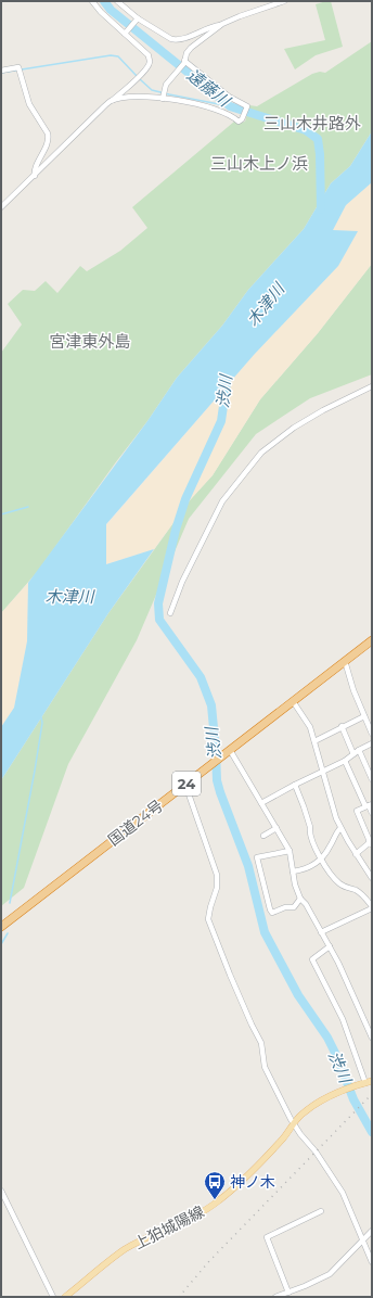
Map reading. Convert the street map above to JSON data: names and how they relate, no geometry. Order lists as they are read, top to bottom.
{
  "streets": {
    "highway": ["24", "国道24号"],
    "main road": ["上狛城陽線"]
  },
  "districts": ["三山木井路外", "三山木上ノ浜", "宮津東外島"],
  "water": ["遠藤川", "木津川", "渋川"],
  "places": {
    "bus stop": ["神ノ木"]
  }
}
